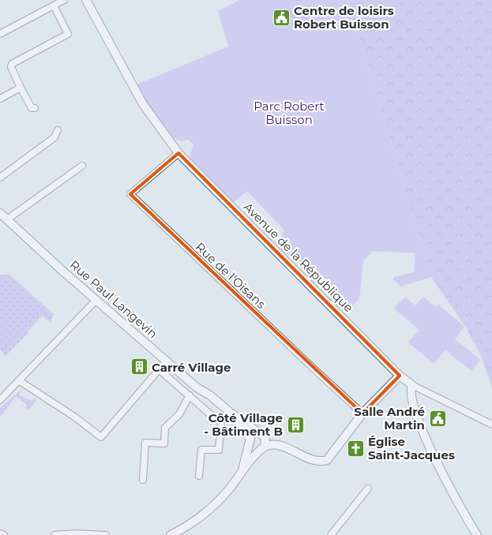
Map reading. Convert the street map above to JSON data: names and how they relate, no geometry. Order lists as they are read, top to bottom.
{
  "streets": {
    "street": ["Avenue de la République", "Rue de l'Oisans", "Rue Paul Langevin"]
  },
  "crossings": [
    ["Avenue de la République", "Rue de l'Oisans"]
  ],
  "parks": ["Parc Robert Buisson"],
  "places": {
    "public building": ["Centre de loisirs Robert Buisson", "Salle André Martin"],
    "building": ["Carré Village", "Côté Village - Bâtiment B"],
    "church": ["Église Saint-Jacques"]
  }
}
